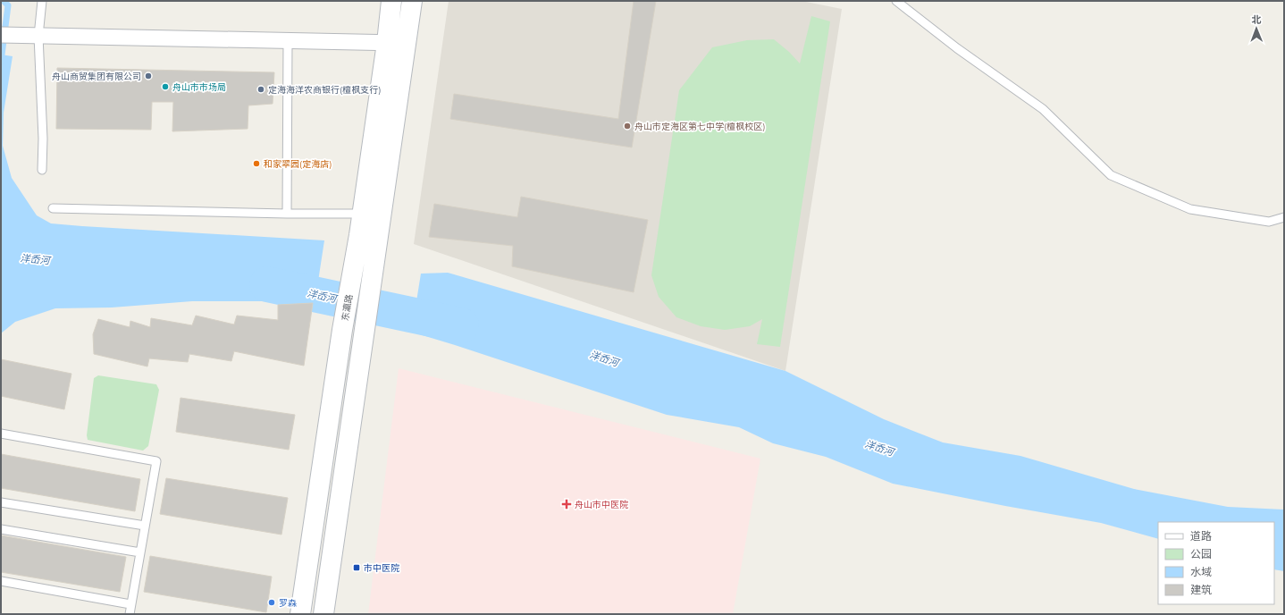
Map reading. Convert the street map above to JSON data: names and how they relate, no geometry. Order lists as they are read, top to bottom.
{
  "streets": {
    "main road": ["东瀛路"]
  },
  "water": ["洋岙河"],
  "places": {
    "other": [
      "舟山商贸集团有限公司",
      "舟山市市场局",
      "定海海洋农商银行(檀枫支行)",
      "舟山市定海区第七中学(檀枫校区)",
      "和家翠园(定海店)",
      "罗森"
    ],
    "health": ["舟山市中医院"],
    "transit": ["市中医院"]
  },
  "legend": [
    "道路",
    "公园",
    "水域",
    "建筑"
  ],
  "north": "top"
}
